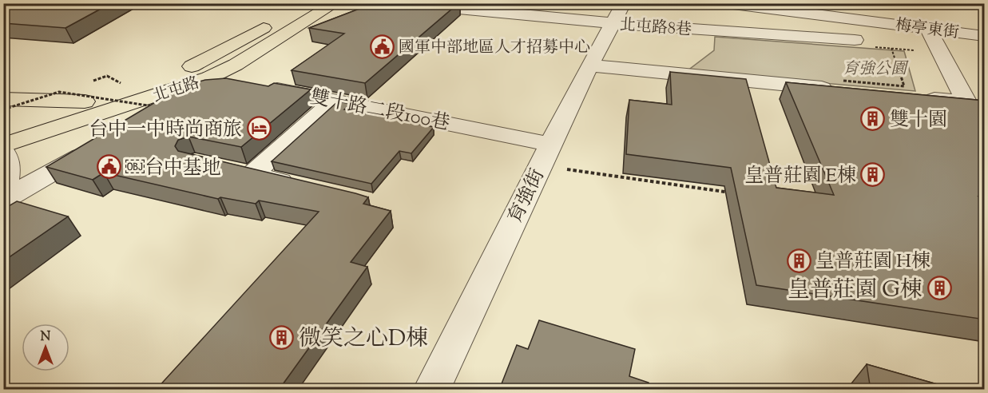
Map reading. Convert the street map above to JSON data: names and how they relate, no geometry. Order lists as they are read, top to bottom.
{
  "streets": {
    "main road": ["北屯路"],
    "street": [
      "北屯路8巷",
      "梅亭東街",
      "雙十路二段100巷",
      "育強街"
    ]
  },
  "crossings": [
    ["北屯路8巷", "育強街"],
    ["北屯路", "雙十路二段100巷"],
    ["雙十路二段100巷", "育強街"]
  ],
  "parks": ["育強公園"],
  "places": {
    "public building": ["國軍中部地區人才招募中心", "￼台中基地"],
    "building": [
      "雙十園",
      "皇普莊園 E棟",
      "皇普莊園 H棟",
      "皇普莊園 G棟",
      "微笑之心D棟"
    ],
    "hotel": ["台中一中時尚商旅"]
  },
  "north": "top"
}
